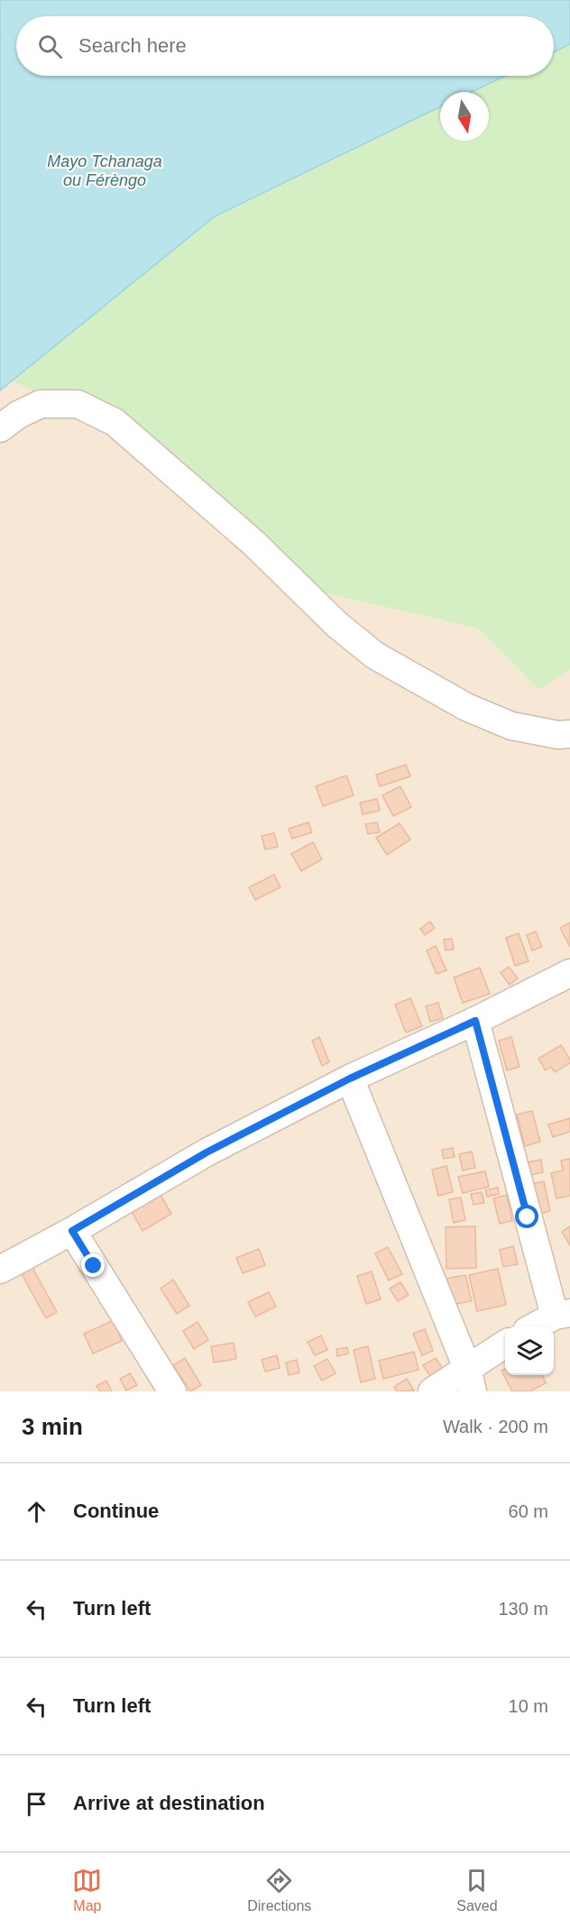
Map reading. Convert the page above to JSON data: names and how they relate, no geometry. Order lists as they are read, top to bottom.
{
  "water": ["Mayo Tchanaga ou Férèngo"],
  "north": "bottom",
  "page": {
    "search": "Search here",
    "heading": ["3 min", "Walk · 200 m"],
    "list": [
      ["Continue", "60 m"],
      ["Turn left", "130 m"],
      ["Turn left", "10 m"],
      "Arrive at destination"
    ],
    "nav": ["Map", "Directions", "Saved"]
  }
}
